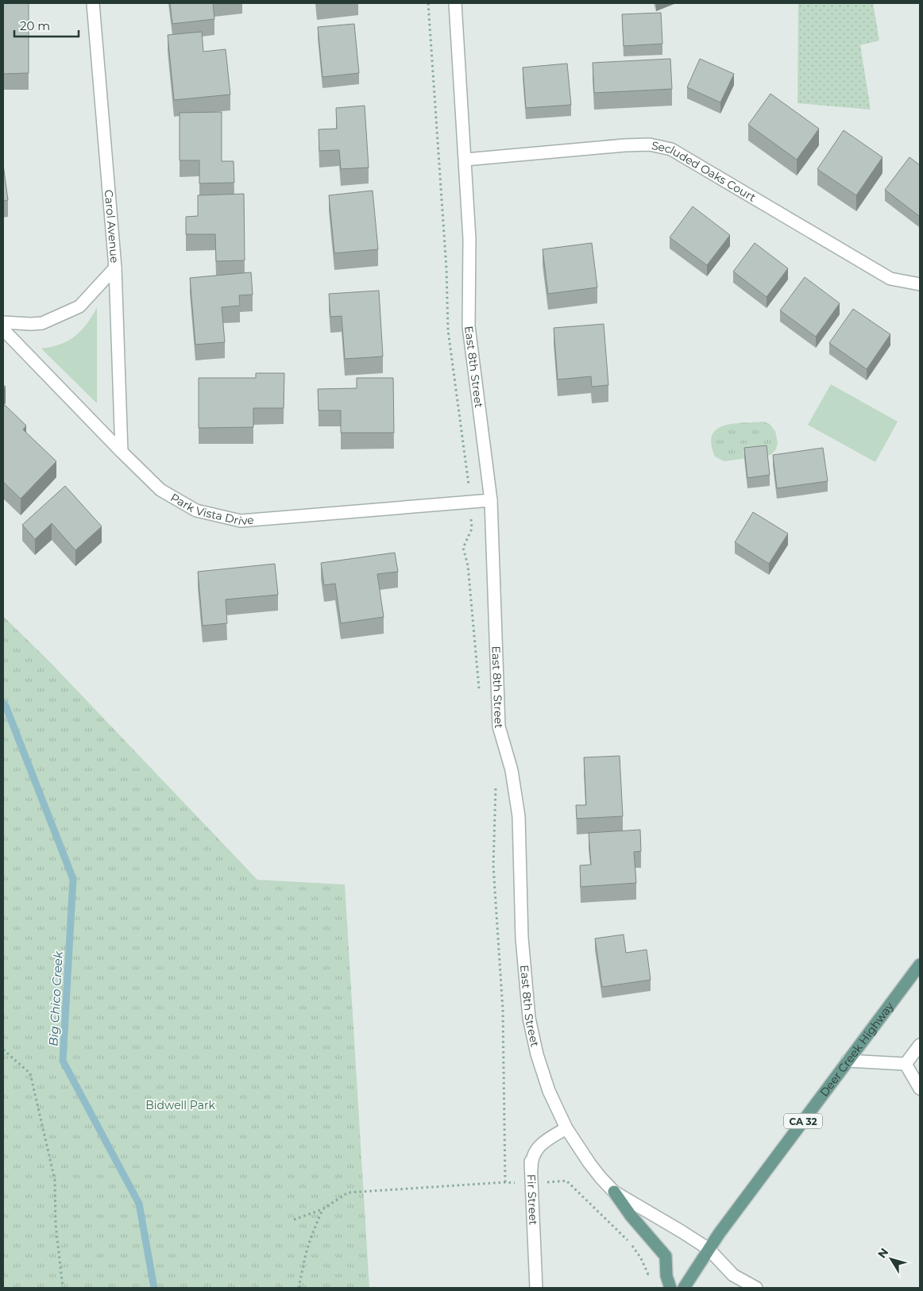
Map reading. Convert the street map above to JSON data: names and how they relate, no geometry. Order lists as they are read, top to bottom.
{
  "streets": {
    "main road": ["Deer Creek Highway", "CA 32"],
    "street": [
      "Secluded Oaks Court",
      "Carol Avenue",
      "East 8th Street",
      "Park Vista Drive",
      "Fir Street"
    ]
  },
  "crossings": [
    ["Secluded Oaks Court", "East 8th Street"],
    ["Carol Avenue", "Park Vista Drive"],
    ["East 8th Street", "Park Vista Drive"],
    ["East 8th Street", "Deer Creek Highway"],
    ["East 8th Street", "CA 32"],
    ["East 8th Street", "Fir Street"],
    ["Deer Creek Highway", "CA 32"]
  ],
  "water": ["Big Chico Creek"],
  "parks": ["Bidwell Park"],
  "scale_bar": "20 m",
  "north": "top left"
}
